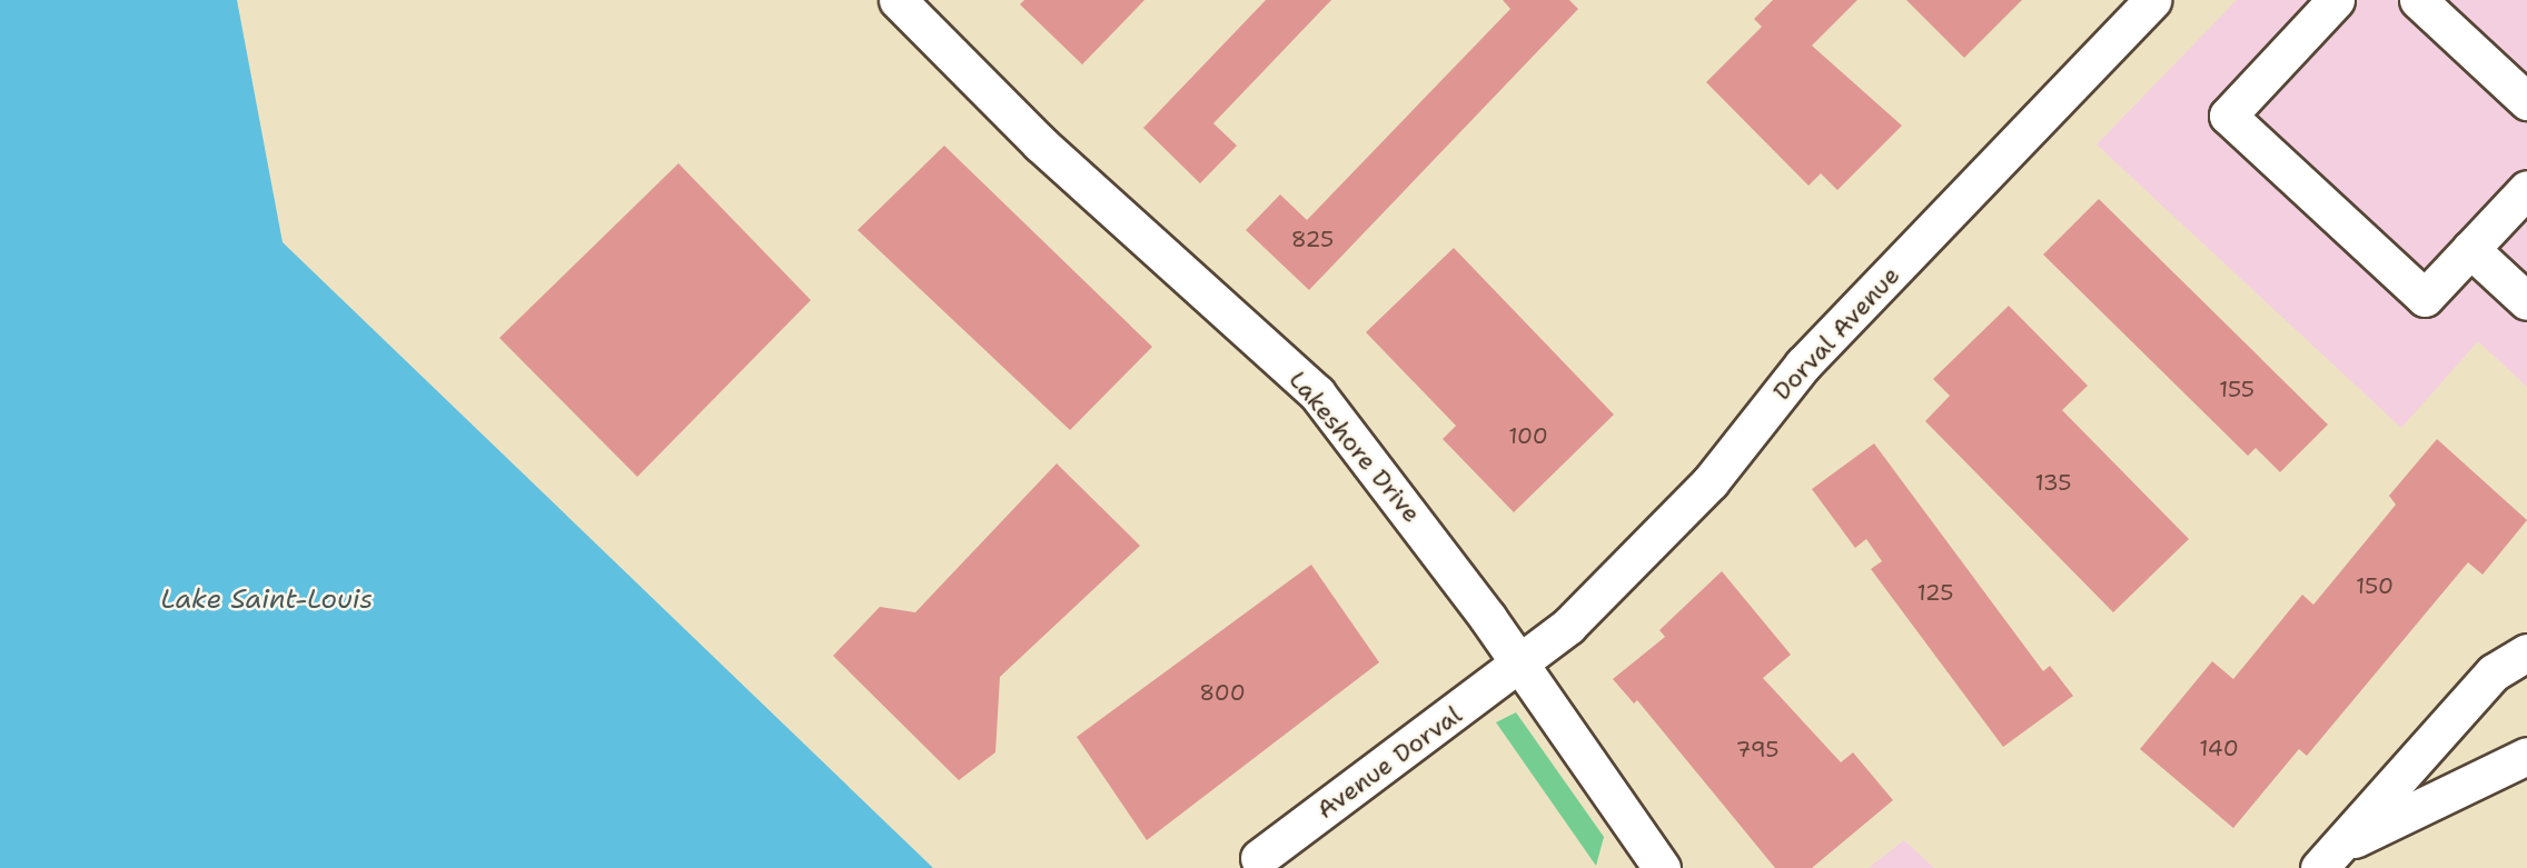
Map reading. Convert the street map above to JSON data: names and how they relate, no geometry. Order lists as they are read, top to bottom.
{
  "streets": {
    "street": ["Dorval Avenue", "Lakeshore Drive", "Avenue Dorval"]
  },
  "crossings": [
    ["Dorval Avenue", "Lakeshore Drive"],
    ["Dorval Avenue", "Avenue Dorval"],
    ["Lakeshore Drive", "Avenue Dorval"]
  ],
  "water": ["Lake Saint-Louis"],
  "house_numbers": [
    "825",
    "155",
    "100",
    "135",
    "150",
    "125",
    "800",
    "140",
    "795"
  ]
}
